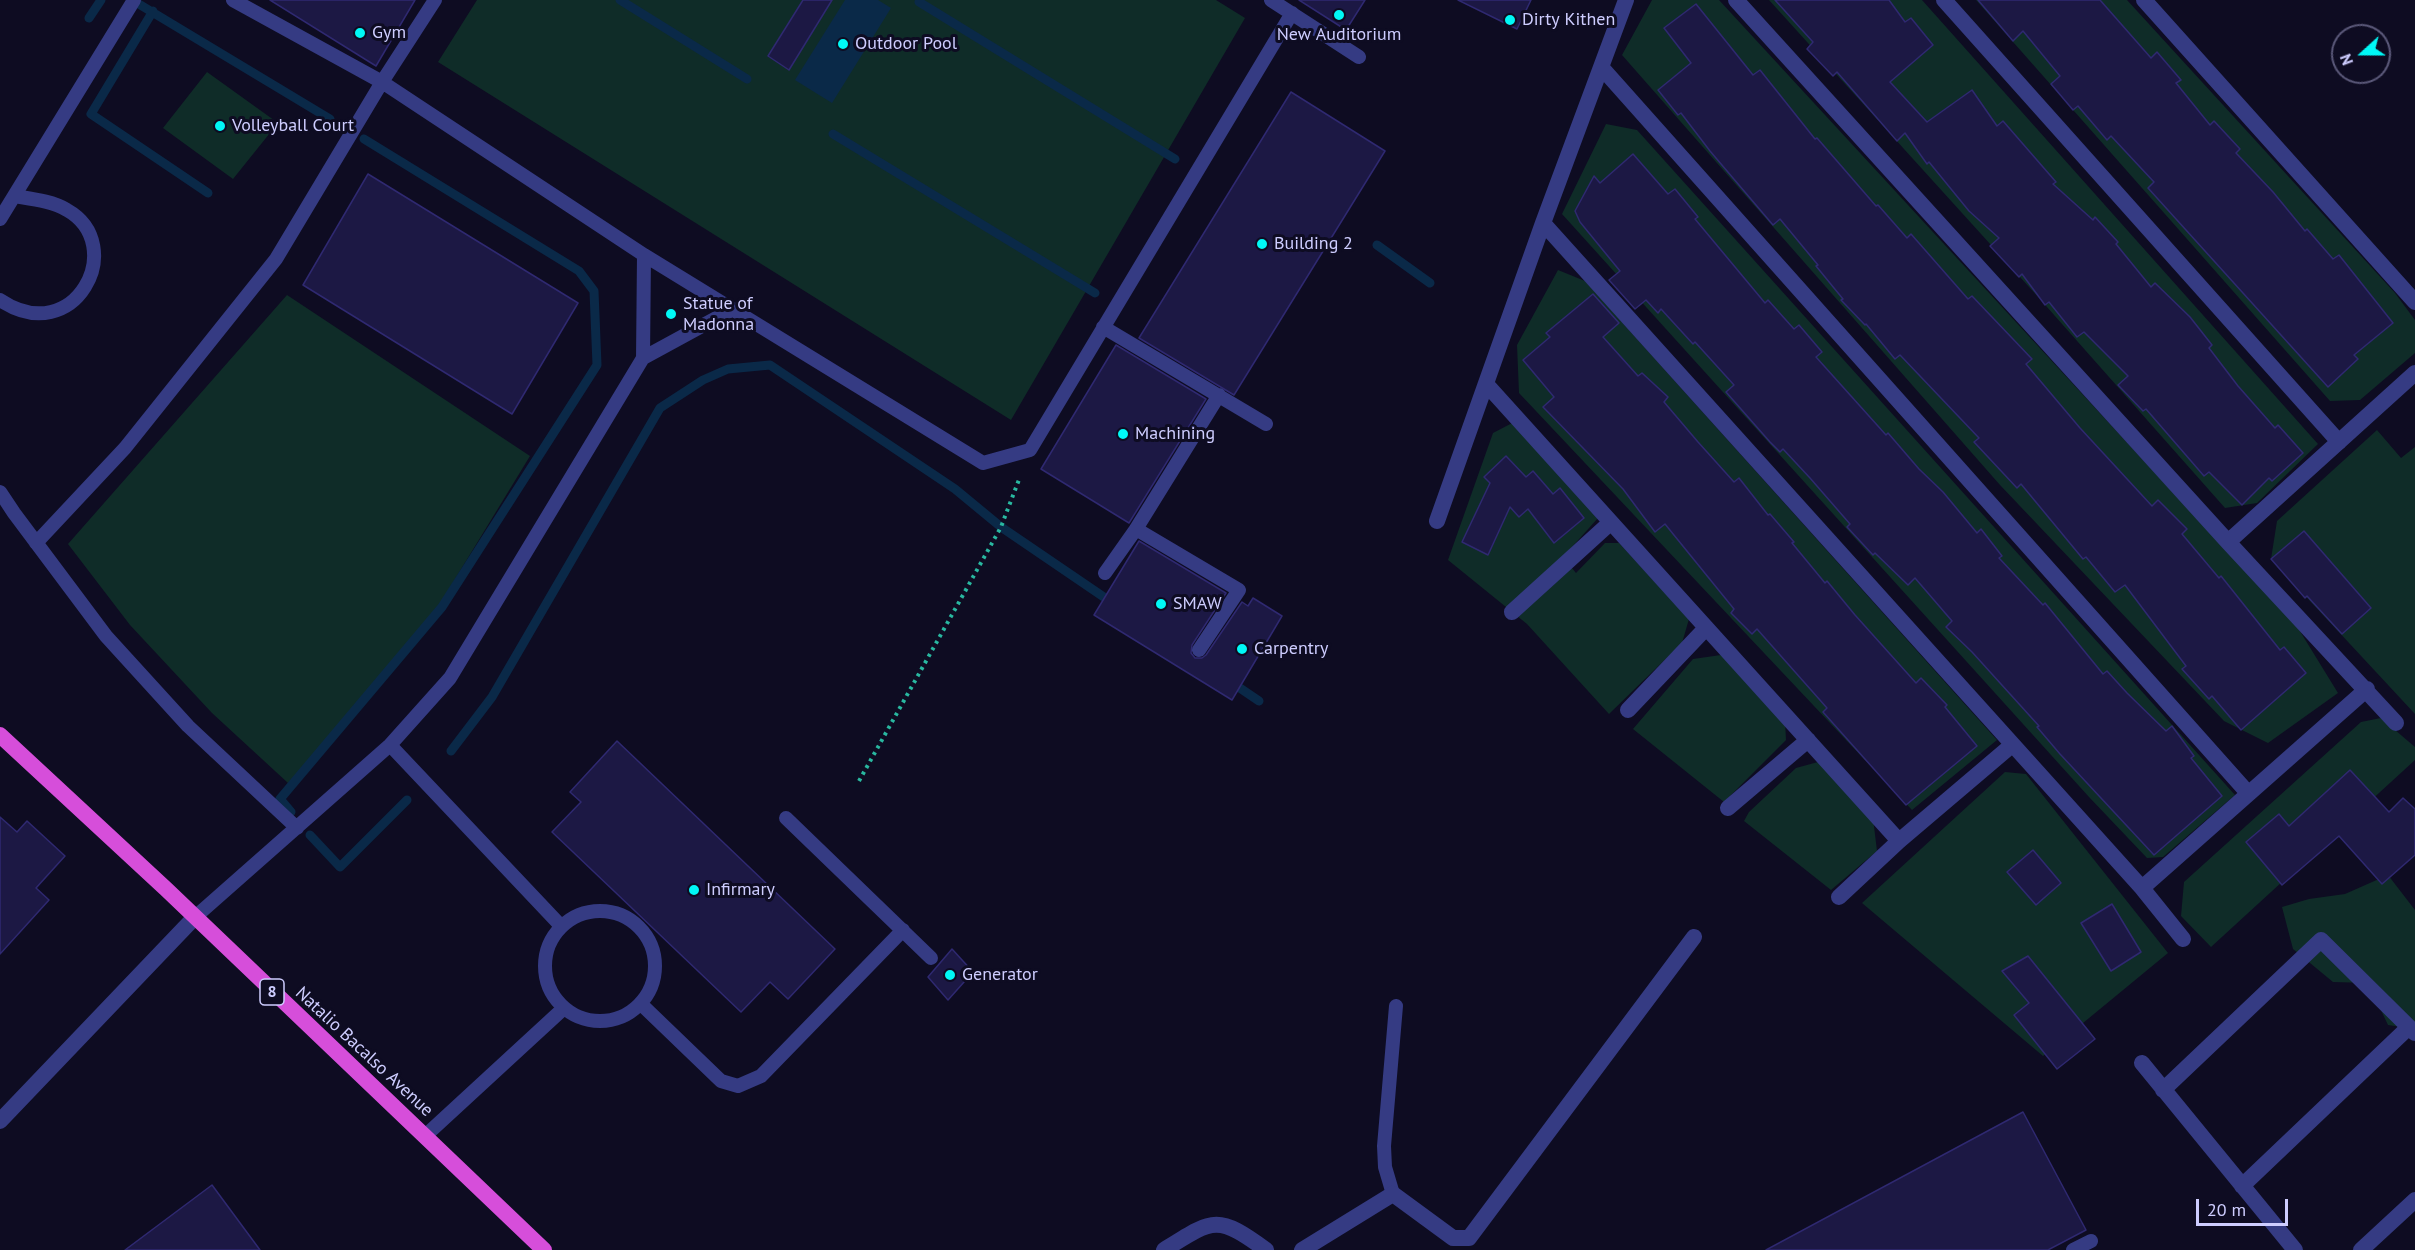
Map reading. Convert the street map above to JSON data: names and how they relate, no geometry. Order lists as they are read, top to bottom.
{
  "streets": {
    "highway": ["8", "Natalio Bacalso Avenue"]
  },
  "places": [
    "New Auditorium",
    "Dirty Kithen",
    "Gym",
    "Outdoor Pool",
    "Volleyball Court",
    "Building 2",
    "Statue of Madonna",
    "Machining",
    "SMAW",
    "Carpentry",
    "Infirmary",
    "Generator"
  ],
  "scale_bar": "20 m",
  "north": "left"
}
